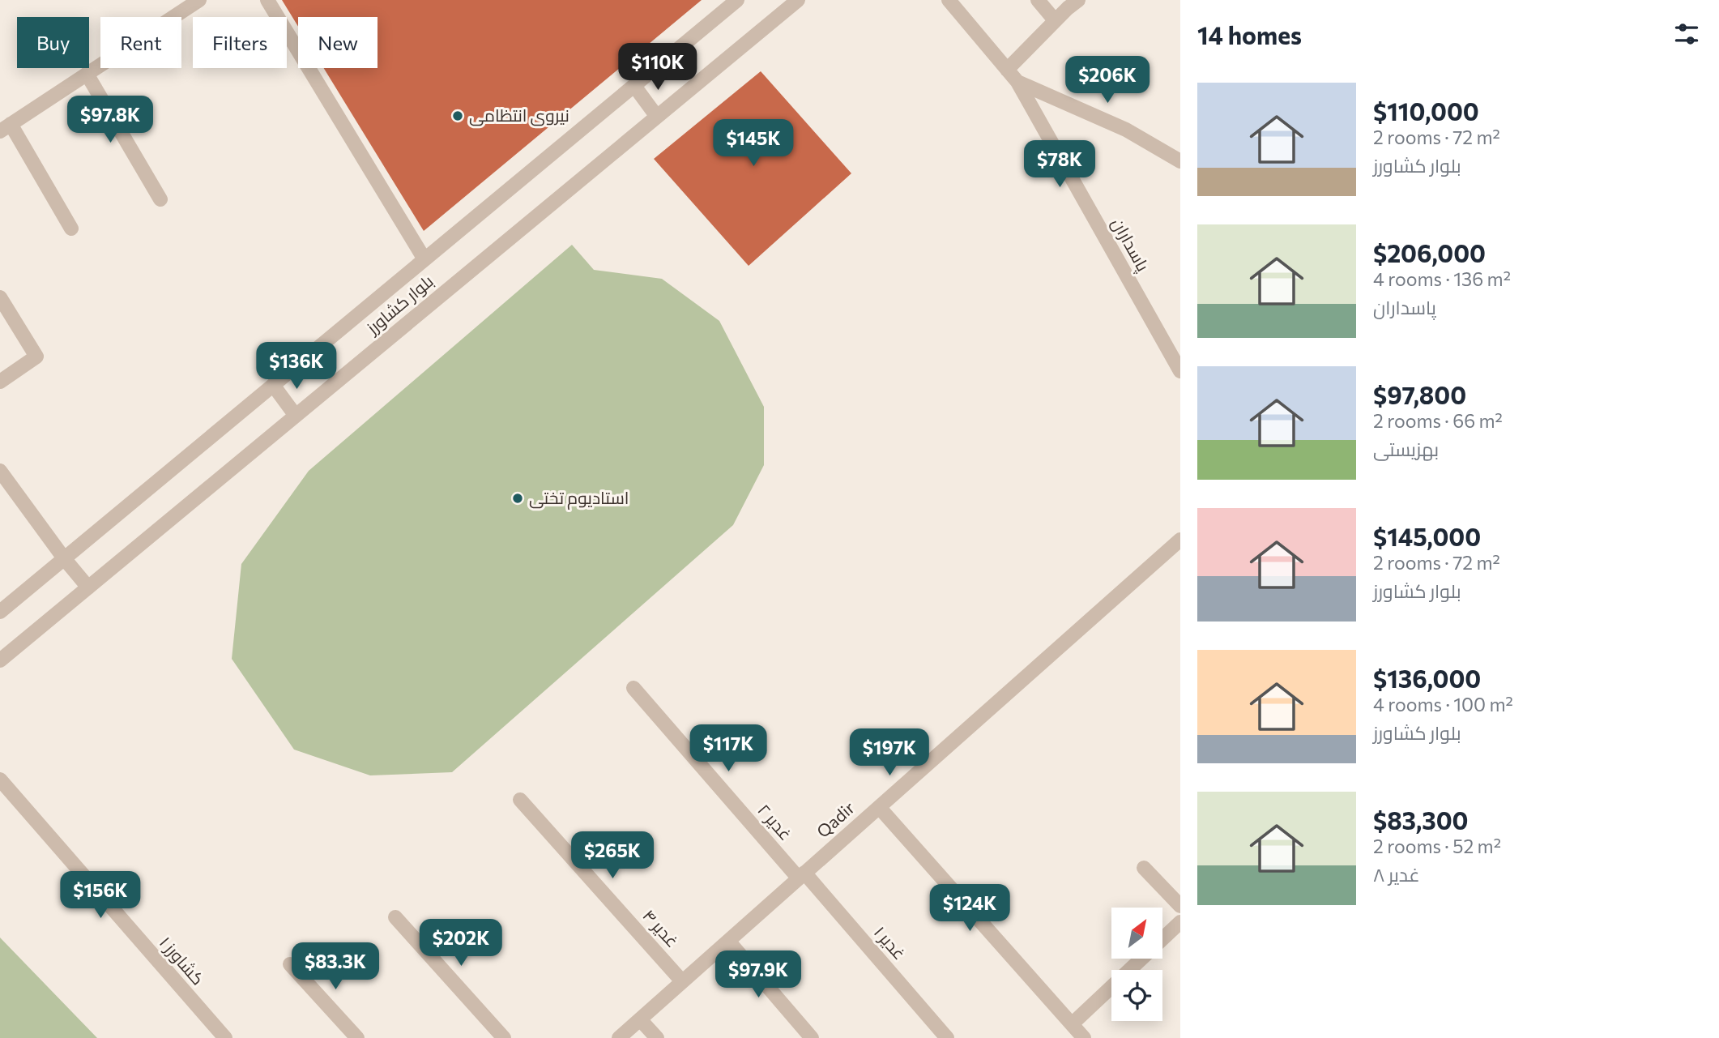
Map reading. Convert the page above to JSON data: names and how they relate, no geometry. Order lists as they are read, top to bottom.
{
  "streets": {
    "street": [
      "پاسداران",
      "بلوار کشاورز",
      "Qadir",
      "غدیر ۲",
      "غدیر ۴",
      "غدیر ۱",
      "کشاورز ۱"
    ]
  },
  "crossings": [
    ["Qadir", "غدیر ۲"],
    ["Qadir", "غدیر ۴"],
    ["Qadir", "غدیر ۱"],
    ["غدیر ۲", "غدیر ۱"]
  ],
  "places": ["نیروی انتظامی", "استادیوم تختی"],
  "north": "top right",
  "page": {
    "heading": "14 homes",
    "chip": [
      "Buy",
      "Rent",
      "Filters",
      "New"
    ],
    "price": [
      "$110K",
      "$206K",
      "$97.8K",
      "$145K",
      "$78K",
      "$136K",
      "$117K",
      "$197K",
      "$265K",
      "$156K",
      "$124K",
      "$202K",
      "$83.3K",
      "$97.9K"
    ],
    "list": [
      {
        "name": "$110,000",
        "note": "2 rooms · 72 m² · بلوار کشاورز"
      },
      {
        "name": "$206,000",
        "note": "4 rooms · 136 m² · پاسداران"
      },
      {
        "name": "$97,800",
        "note": "2 rooms · 66 m² · بهزیستی"
      },
      {
        "name": "$145,000",
        "note": "2 rooms · 72 m² · بلوار کشاورز"
      },
      {
        "name": "$136,000",
        "note": "4 rooms · 100 m² · بلوار کشاورز"
      },
      {
        "name": "$83,300",
        "note": "2 rooms · 52 m² · غدیر ۸"
      }
    ]
  }
}
